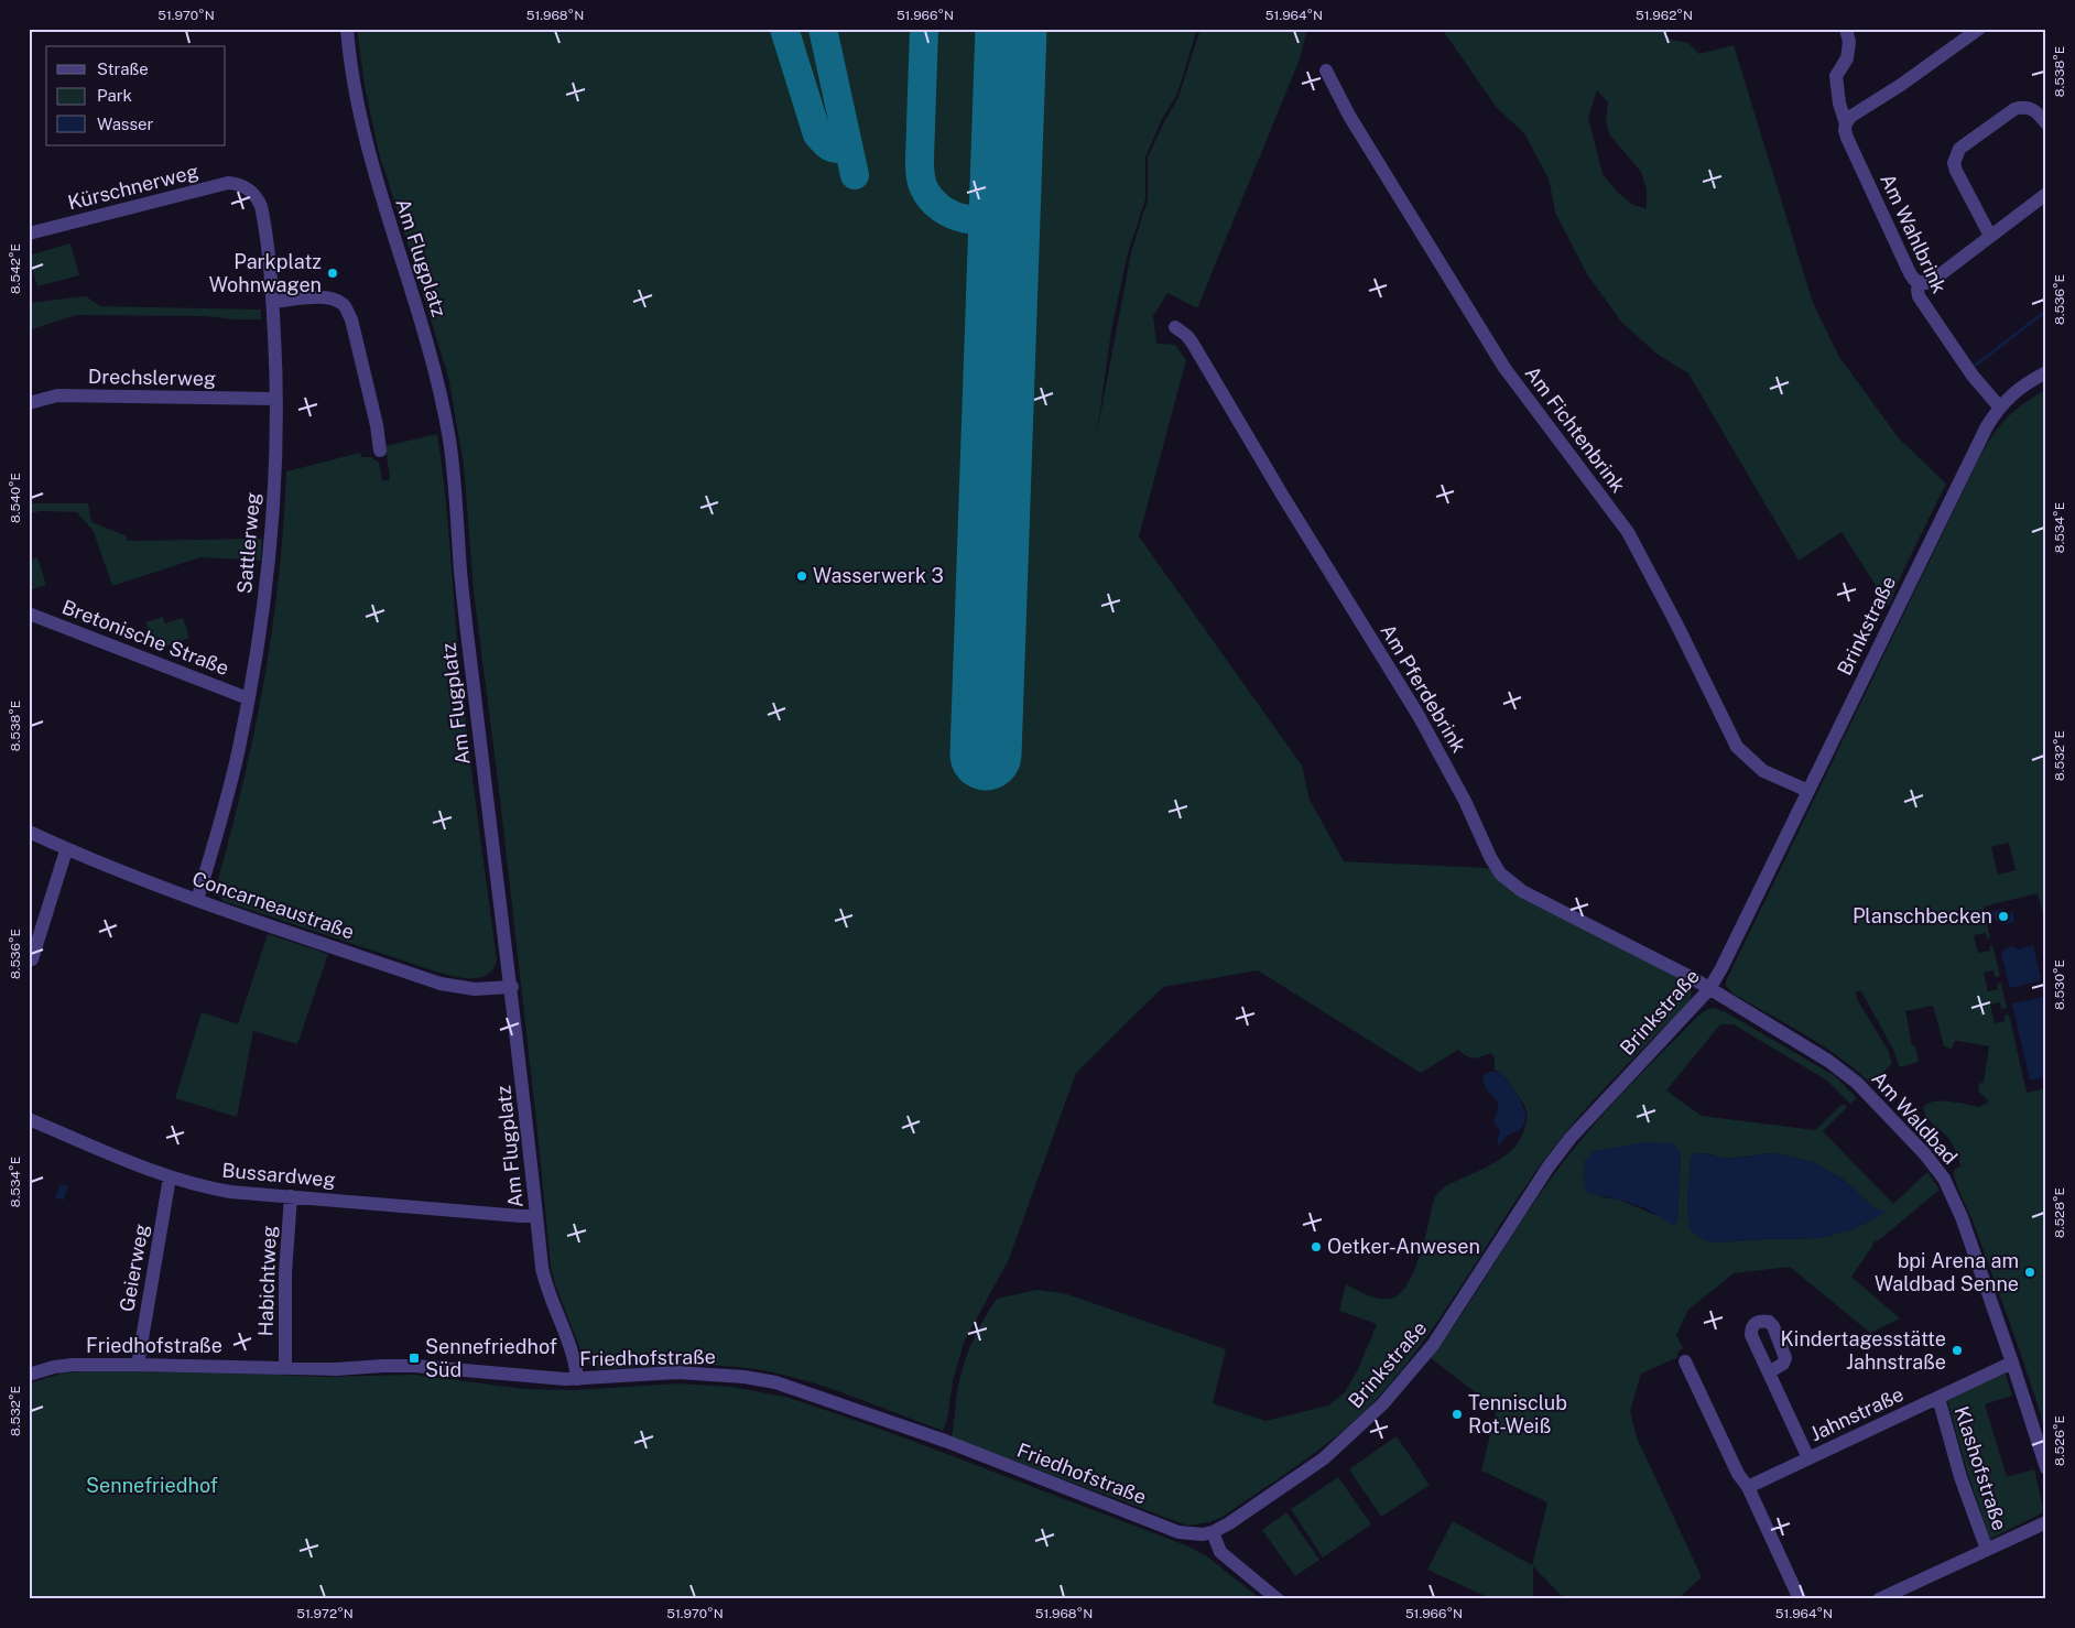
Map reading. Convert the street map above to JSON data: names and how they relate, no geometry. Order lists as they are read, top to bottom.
{
  "streets": {
    "street": [
      "Kürschnerweg",
      "Am Wahlbrink",
      "Am Flugplatz",
      "Drechslerweg",
      "Am Fichtenbrink",
      "Sattlerweg",
      "Brinkstraße",
      "Bretonische Straße",
      "Am Pferdebrink",
      "Concarneaustraße",
      "Am Waldbad",
      "Bussardweg",
      "Geierweg",
      "Habichtweg",
      "Friedhofstraße",
      "Jahnstraße",
      "Klashofstraße"
    ]
  },
  "crossings": [
    ["Kürschnerweg", "Sattlerweg"],
    ["Am Wahlbrink", "Brinkstraße"],
    ["Am Flugplatz", "Concarneaustraße"],
    ["Am Flugplatz", "Bussardweg"],
    ["Am Flugplatz", "Friedhofstraße"],
    ["Drechslerweg", "Sattlerweg"],
    ["Am Fichtenbrink", "Brinkstraße"],
    ["Sattlerweg", "Bretonische Straße"],
    ["Sattlerweg", "Concarneaustraße"],
    ["Brinkstraße", "Am Pferdebrink"],
    ["Brinkstraße", "Am Waldbad"],
    ["Brinkstraße", "Friedhofstraße"],
    ["Am Pferdebrink", "Am Waldbad"],
    ["Am Waldbad", "Jahnstraße"],
    ["Bussardweg", "Geierweg"],
    ["Bussardweg", "Habichtweg"],
    ["Geierweg", "Friedhofstraße"],
    ["Habichtweg", "Friedhofstraße"],
    ["Jahnstraße", "Klashofstraße"]
  ],
  "parks": ["Sennefriedhof"],
  "places": {
    "other": [
      "Parkplatz Wohnwagen",
      "Wasserwerk 3",
      "Planschbecken",
      "Oetker-Anwesen",
      "bpi Arena am Waldbad Senne",
      "Kindertagesstätte Jahnstraße",
      "Tennisclub Rot-Weiß"
    ],
    "transit": ["Sennefriedhof Süd"]
  },
  "legend": ["Straße", "Park", "Wasser"],
  "coordinates": [
    "51.970°N",
    "51.968°N",
    "51.966°N",
    "51.964°N",
    "51.962°N",
    "8.538°E",
    "8.542°E",
    "8.536°E",
    "8.540°E",
    "8.534°E",
    "8.532°E",
    "8.530°E",
    "8.528°E",
    "8.526°E",
    "51.972°N"
  ]
}
